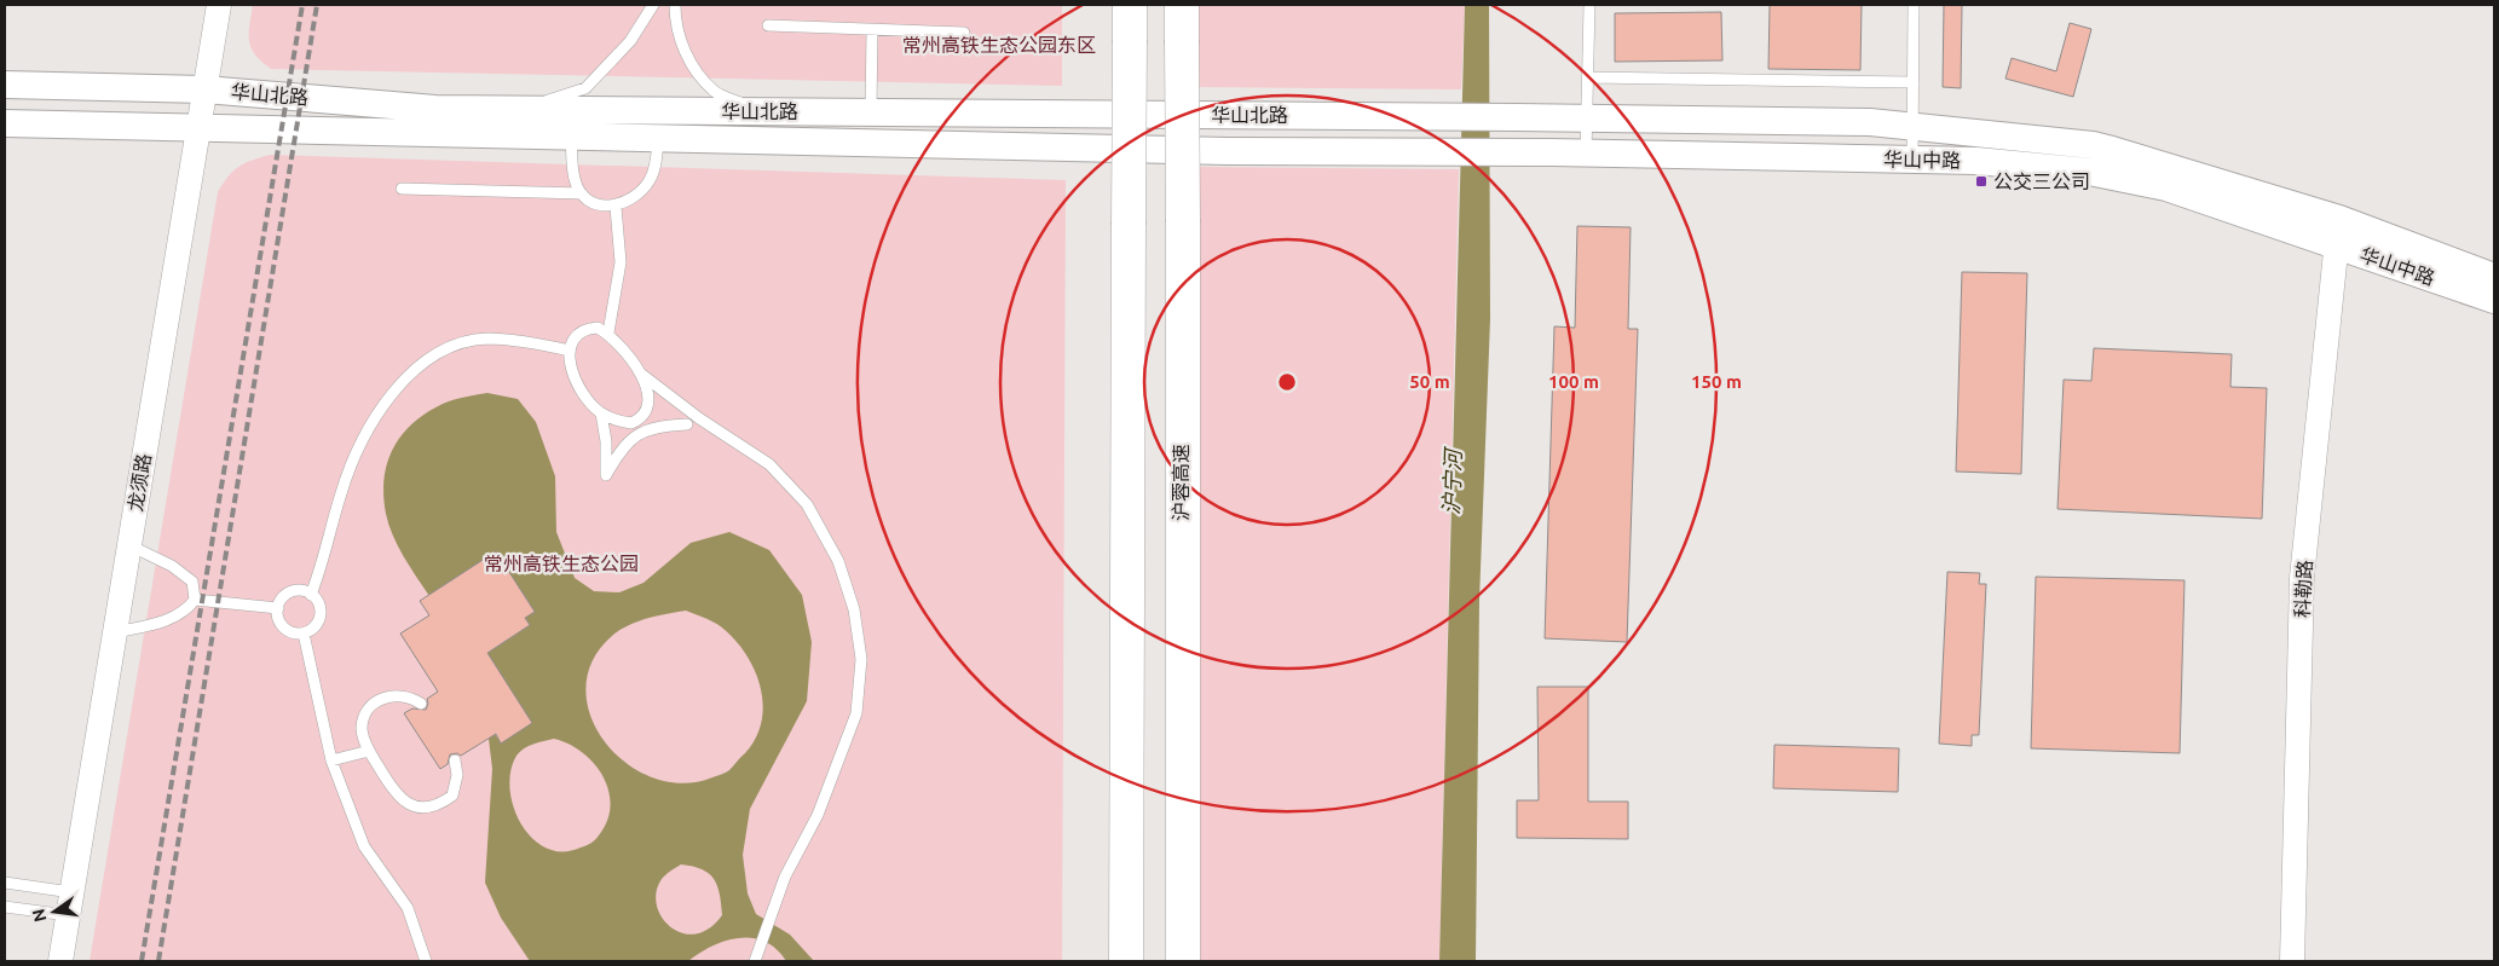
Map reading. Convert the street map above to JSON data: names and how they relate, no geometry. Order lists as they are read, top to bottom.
{
  "streets": {
    "highway": ["沪蓉高速"],
    "main road": ["华山北路", "华山中路"],
    "street": ["龙须路", "科勒路"]
  },
  "crossings": [
    ["华山北路", "华山中路"],
    ["华山北路", "龙须路"],
    ["华山中路", "科勒路"]
  ],
  "water": ["沪宁河"],
  "parks": ["常州高铁生态公园东区", "常州高铁生态公园"],
  "places": {
    "transit": ["公交三公司"]
  },
  "north": "left",
  "rings": ["50 m", "100 m", "150 m"]
}
